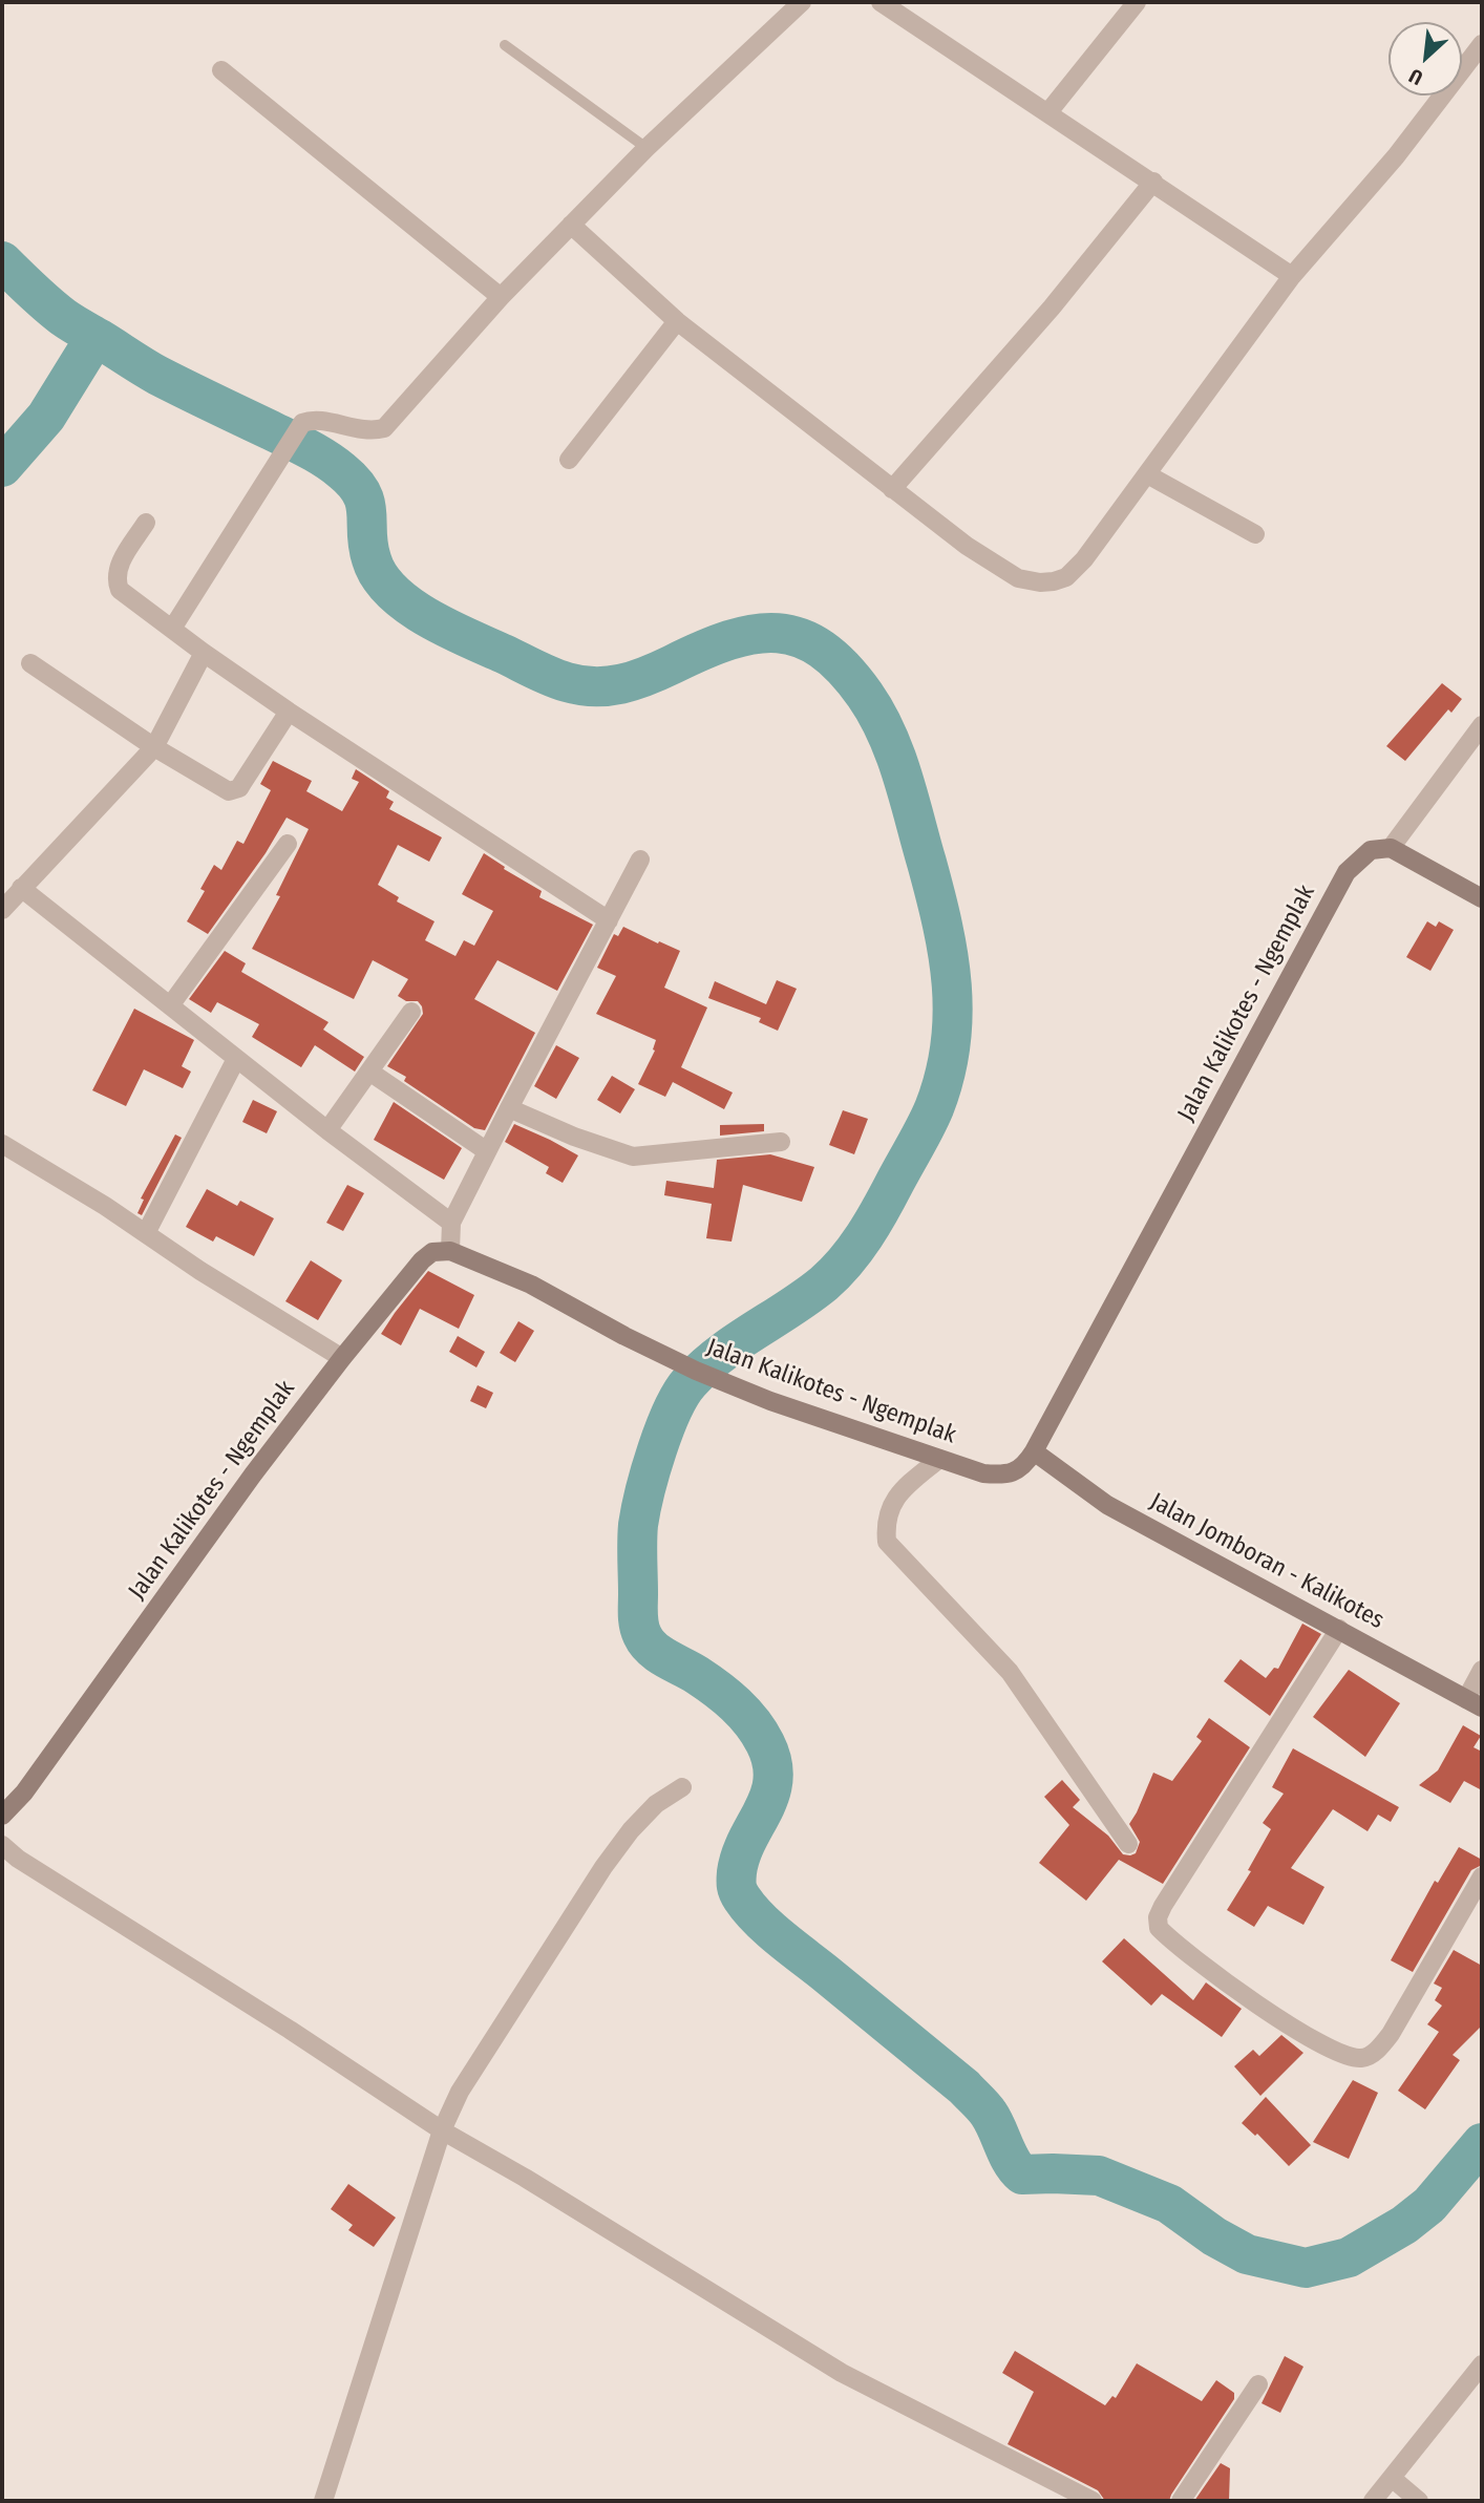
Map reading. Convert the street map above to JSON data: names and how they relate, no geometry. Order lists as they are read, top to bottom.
{
  "streets": {
    "street": ["Jalan Kalikotes - Ngemplak", "Jalan Jomboran - Kalikotes"]
  },
  "crossings": [
    ["Jalan Kalikotes - Ngemplak", "Jalan Jomboran - Kalikotes"]
  ],
  "north": "bottom left"
}
